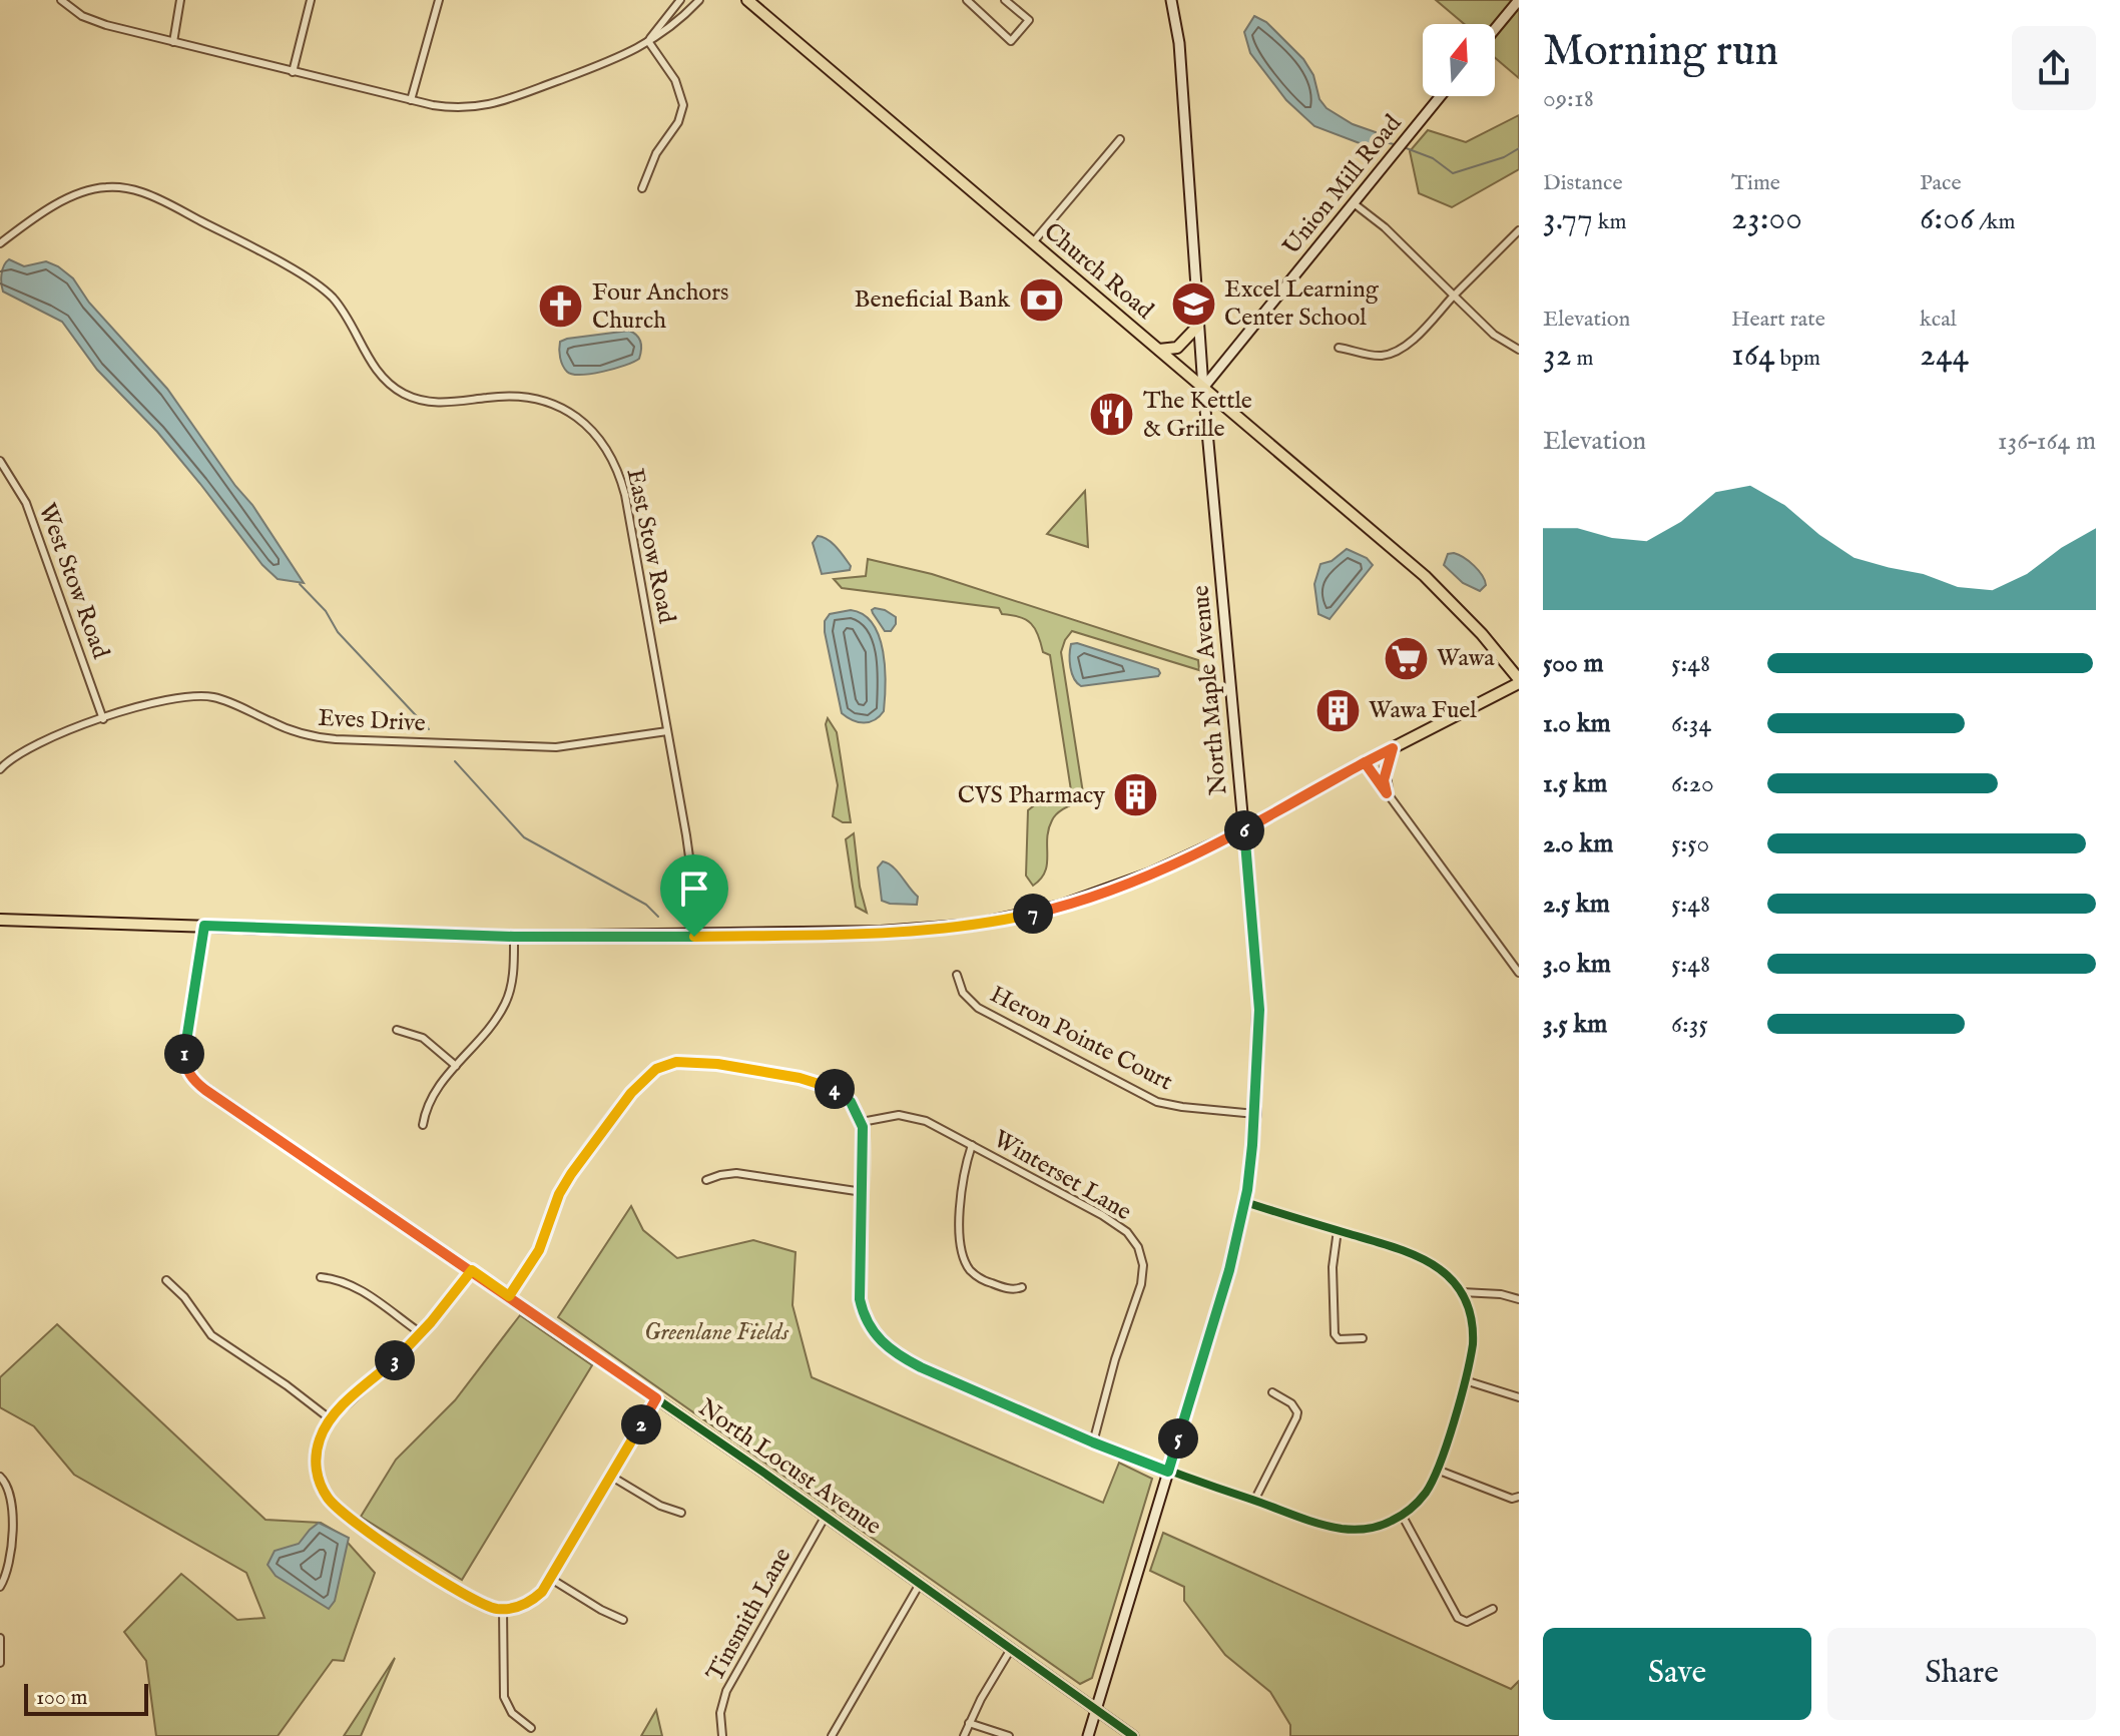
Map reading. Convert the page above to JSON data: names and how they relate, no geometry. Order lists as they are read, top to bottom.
{
  "streets": {
    "main road": [
      "Union Mill Road",
      "Church Road",
      "North Maple Avenue",
      "North Locust Avenue"
    ],
    "street": [
      "East Stow Road",
      "West Stow Road",
      "Eves Drive",
      "Heron Pointe Court",
      "Winterset Lane",
      "Tinsmith Lane"
    ]
  },
  "crossings": [
    ["Union Mill Road", "Church Road"],
    ["Union Mill Road", "North Maple Avenue"],
    ["Church Road", "North Maple Avenue"],
    ["East Stow Road", "Eves Drive"],
    ["West Stow Road", "Eves Drive"],
    ["North Maple Avenue", "Heron Pointe Court"],
    ["North Maple Avenue", "North Locust Avenue"],
    ["North Locust Avenue", "Tinsmith Lane"]
  ],
  "parks": ["Greenlane Fields"],
  "places": {
    "bank": ["Beneficial Bank"],
    "school or university": ["Excel Learning Center School"],
    "church": ["Four Anchors Church"],
    "restaurant": ["The Kettle & Grille"],
    "supermarket": ["Wawa"],
    "building": ["Wawa Fuel", "CVS Pharmacy"]
  },
  "scale_bar": "100 m",
  "north": "top",
  "page": {
    "heading": ["Morning run", "09:18"],
    "stats": [
      ["Distance", "3.77 km"],
      ["Time", "23:00"],
      ["Pace", "6:06 /km"],
      ["Elevation", "32 m"],
      ["Heart rate", "164 bpm"],
      ["kcal", "244"]
    ],
    "chart": ["Elevation", "136–164 m"],
    "list": [
      {
        "name": "500 m",
        "note": "5:48"
      },
      {
        "name": "1.0 km",
        "note": "6:34"
      },
      {
        "name": "1.5 km",
        "note": "6:20"
      },
      {
        "name": "2.0 km",
        "note": "5:50"
      },
      {
        "name": "2.5 km",
        "note": "5:48"
      },
      {
        "name": "3.0 km",
        "note": "5:48"
      },
      {
        "name": "3.5 km",
        "note": "6:35"
      }
    ],
    "pins": [
      "6",
      "7",
      "1",
      "4",
      "3",
      "2",
      "5"
    ],
    "buttons": ["Save", "Share"],
    "scale": "100 m"
  }
}
